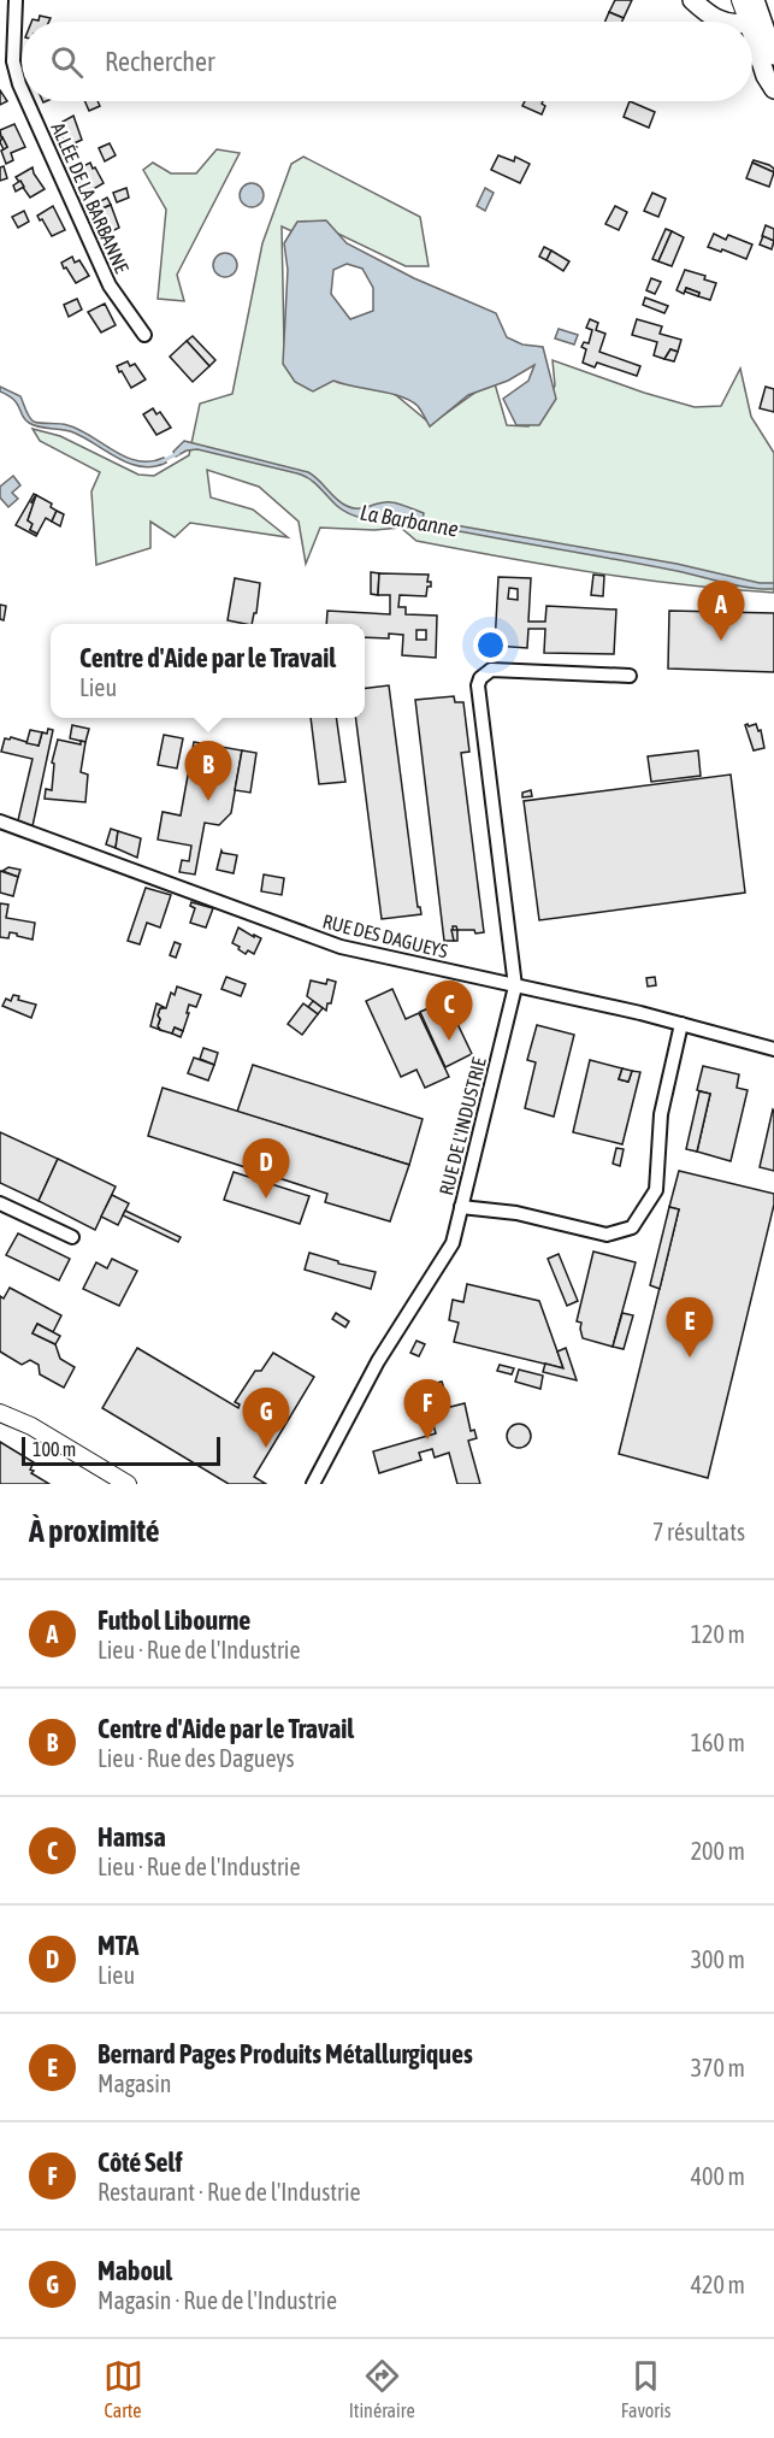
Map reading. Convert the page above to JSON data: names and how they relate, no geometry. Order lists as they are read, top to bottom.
{
  "streets": {
    "street": ["ALLÉE DE LA BARBANNE", "RUE DES DAGUEYS", "RUE DE L'INDUSTRIE"]
  },
  "crossings": [
    ["RUE DES DAGUEYS", "RUE DE L'INDUSTRIE"]
  ],
  "water": ["La Barbanne"],
  "scale_bar": "100 m",
  "page": {
    "search": "Rechercher",
    "pins": [
      "A",
      "B",
      "C",
      "D",
      "E",
      "F",
      "G"
    ],
    "popup": ["Centre d'Aide par le Travail", "Lieu"],
    "scale": "100 m",
    "heading": ["À proximité", "7 résultats"],
    "list": [
      {
        "mark": "A",
        "name": "Futbol Libourne",
        "note": "Lieu · Rue de l'Industrie",
        "value": "120 m"
      },
      {
        "mark": "B",
        "name": "Centre d'Aide par le Travail",
        "note": "Lieu · Rue des Dagueys",
        "value": "160 m"
      },
      {
        "mark": "C",
        "name": "Hamsa",
        "note": "Lieu · Rue de l'Industrie",
        "value": "200 m"
      },
      {
        "mark": "D",
        "name": "MTA",
        "note": "Lieu",
        "value": "300 m"
      },
      {
        "mark": "E",
        "name": "Bernard Pages Produits Métallurgiques",
        "note": "Magasin",
        "value": "370 m"
      },
      {
        "mark": "F",
        "name": "Côté Self",
        "note": "Restaurant · Rue de l'Industrie",
        "value": "400 m"
      },
      {
        "mark": "G",
        "name": "Maboul",
        "note": "Magasin · Rue de l'Industrie",
        "value": "420 m"
      }
    ],
    "nav": ["Carte", "Itinéraire", "Favoris"]
  }
}
